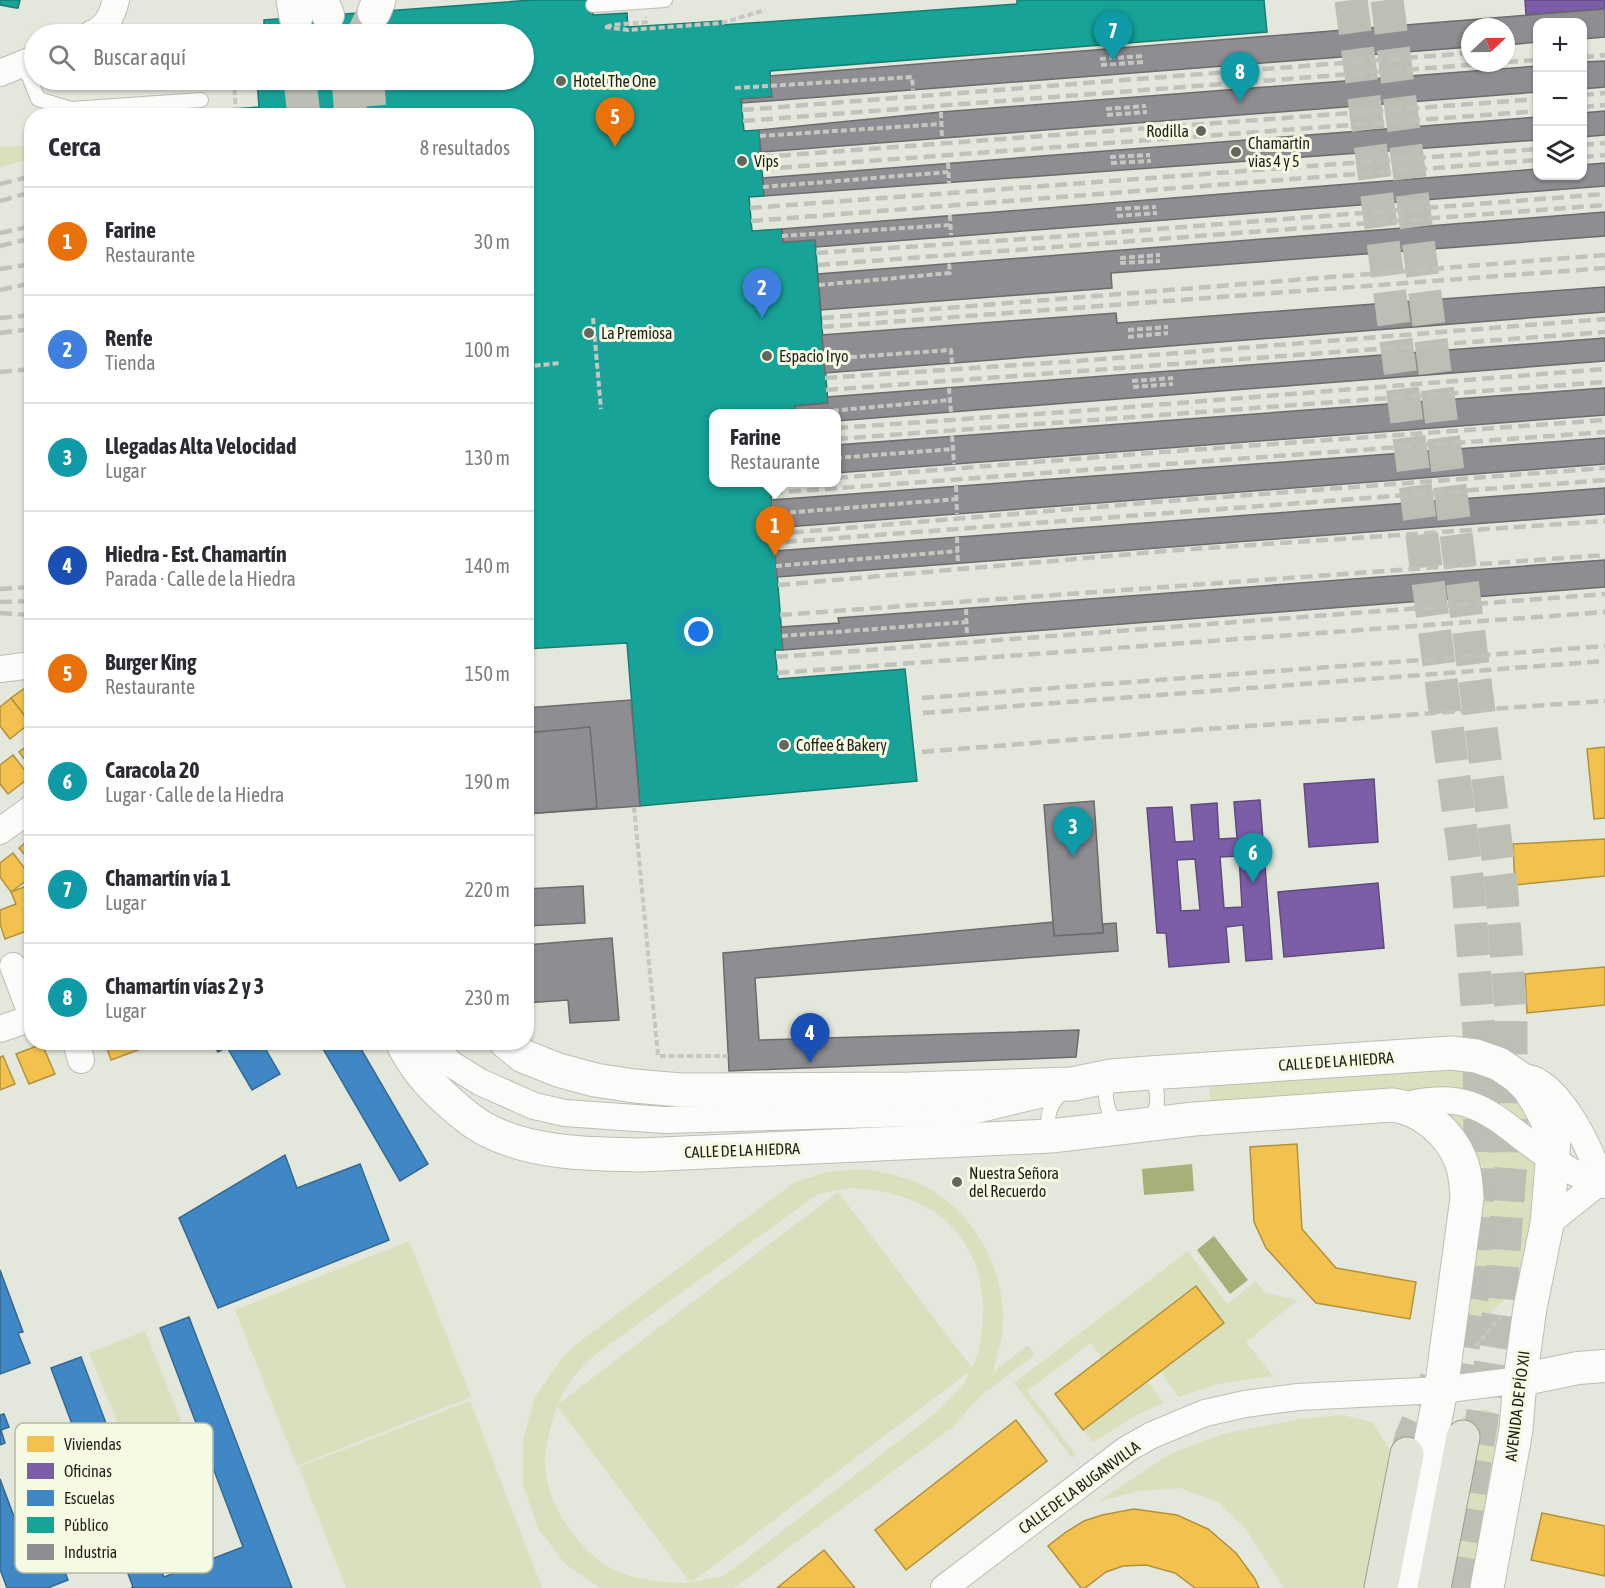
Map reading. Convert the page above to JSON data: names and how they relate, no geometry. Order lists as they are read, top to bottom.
{
  "streets": {
    "main road": ["CALLE DE LA HIEDRA", "AVENIDA DE PÍO XII"],
    "street": ["CALLE DE LA BUGANVILLA"]
  },
  "crossings": [
    ["CALLE DE LA HIEDRA", "AVENIDA DE PÍO XII"],
    ["CALLE DE LA HIEDRA", "CALLE DE LA BUGANVILLA"],
    ["AVENIDA DE PÍO XII", "CALLE DE LA BUGANVILLA"]
  ],
  "places": [
    "Hotel The One",
    "Rodilla",
    "Chamartín vías 4 y 5",
    "Vips",
    "La Premiosa",
    "Espacio Iryo",
    "Coffee & Bakery",
    "Nuestra Señora del Recuerdo"
  ],
  "legend": [
    "Viviendas",
    "Oficinas",
    "Escuelas",
    "Público",
    "Industria"
  ],
  "north": "right",
  "page": {
    "pins": [
      "7",
      "8",
      "5",
      "2",
      "1",
      "3",
      "6",
      "4"
    ],
    "map_buttons": ["+", "−"],
    "search": "Buscar aquí",
    "heading": ["Cerca", "8 resultados"],
    "list": [
      {
        "mark": "1",
        "name": "Farine",
        "note": "Restaurante",
        "value": "30 m"
      },
      {
        "mark": "2",
        "name": "Renfe",
        "note": "Tienda",
        "value": "100 m"
      },
      {
        "mark": "3",
        "name": "Llegadas Alta Velocidad",
        "note": "Lugar",
        "value": "130 m"
      },
      {
        "mark": "4",
        "name": "Hiedra - Est. Chamartín",
        "note": "Parada · Calle de la Hiedra",
        "value": "140 m"
      },
      {
        "mark": "5",
        "name": "Burger King",
        "note": "Restaurante",
        "value": "150 m"
      },
      {
        "mark": "6",
        "name": "Caracola 20",
        "note": "Lugar · Calle de la Hiedra",
        "value": "190 m"
      },
      {
        "mark": "7",
        "name": "Chamartín vía 1",
        "note": "Lugar",
        "value": "220 m"
      },
      {
        "mark": "8",
        "name": "Chamartín vías 2 y 3",
        "note": "Lugar",
        "value": "230 m"
      }
    ],
    "popup": ["Farine", "Restaurante"]
  }
}
